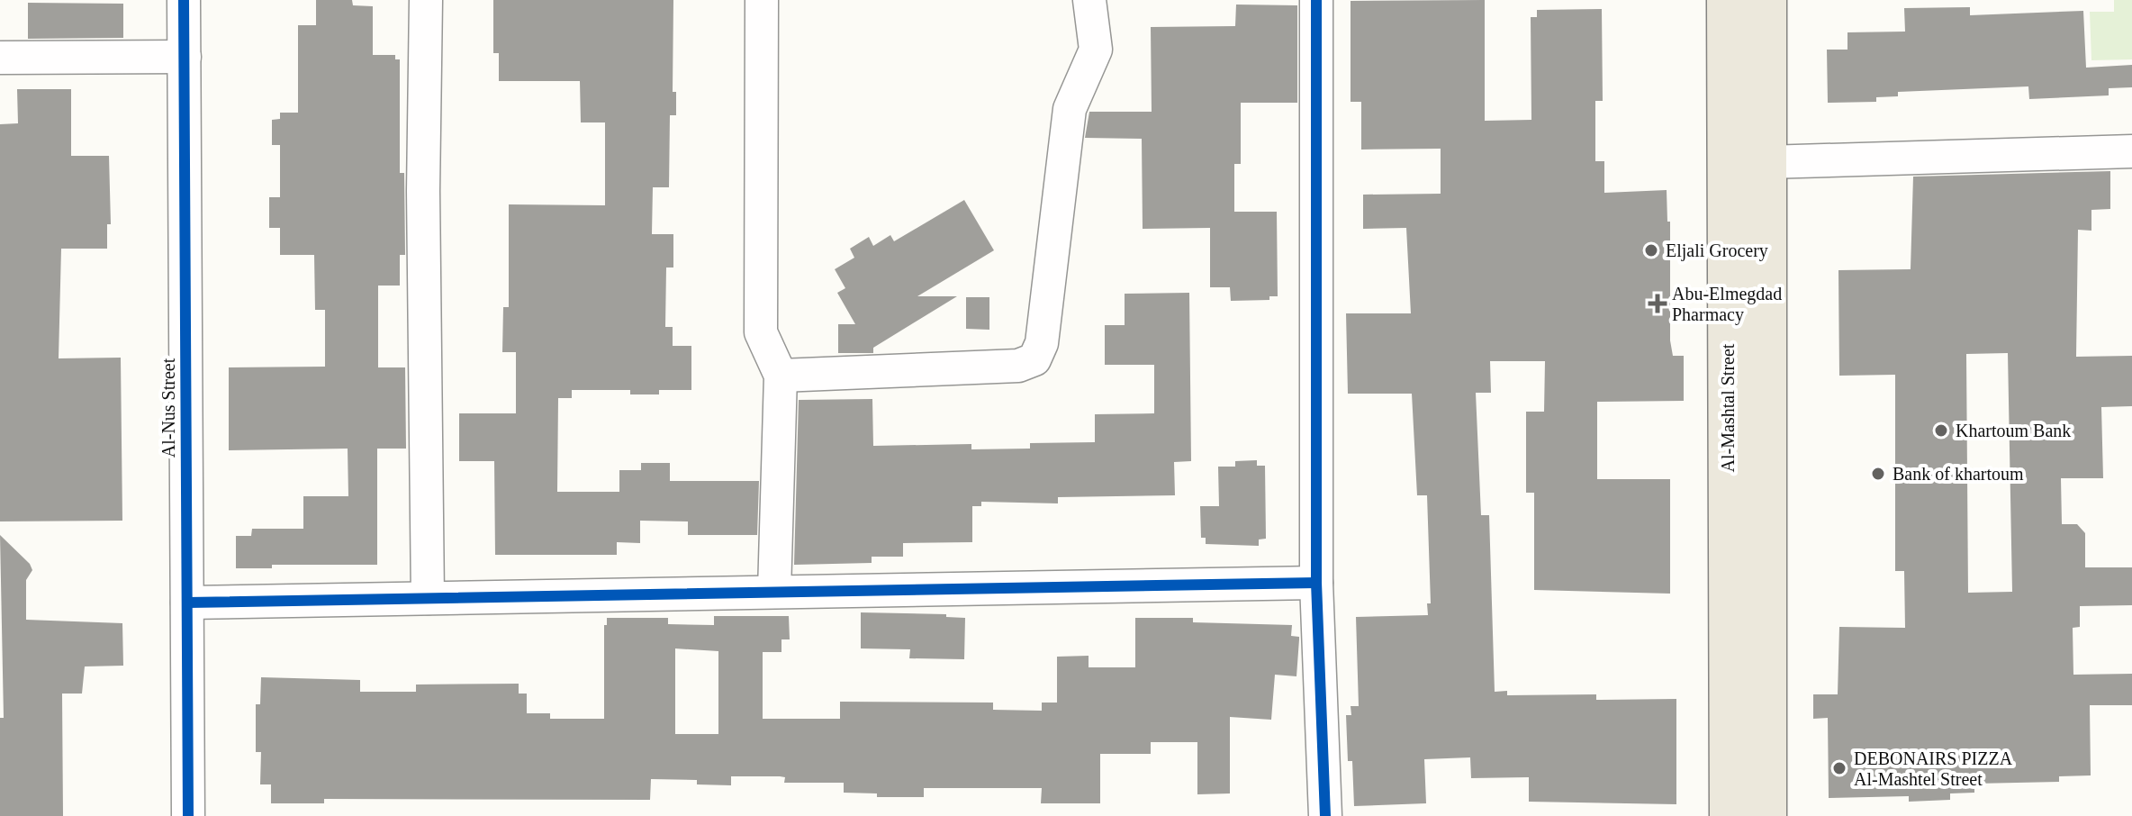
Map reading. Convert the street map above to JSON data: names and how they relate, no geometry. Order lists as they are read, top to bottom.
{
  "streets": {
    "main road": ["Al-Mashtal Street"],
    "street": ["Al-Nus Street"]
  },
  "places": {
    "other": [
      "Eljali Grocery",
      "Khartoum Bank",
      "Bank of khartoum",
      "DEBONAIRS PIZZA Al-Mashtel Street"
    ],
    "health": ["Abu-Elmegdad Pharmacy"]
  }
}
